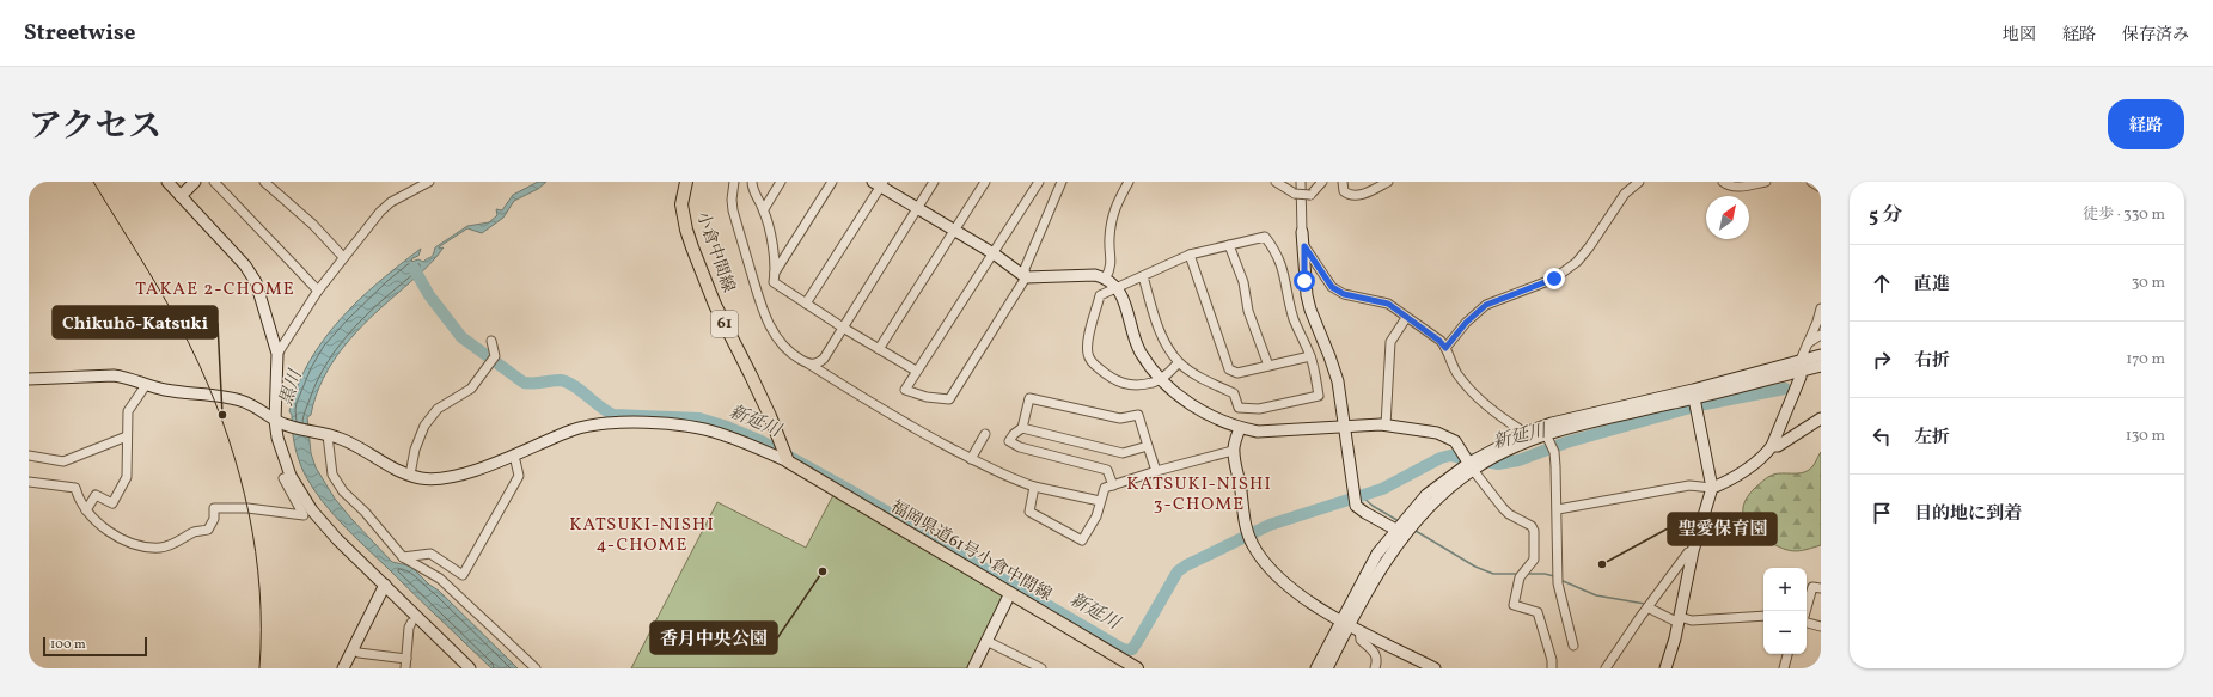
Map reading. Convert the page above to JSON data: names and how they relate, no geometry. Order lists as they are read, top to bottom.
{
  "streets": {
    "main road": ["小倉中間線", "61", "福岡県道61号小倉中間線"]
  },
  "crossings": [
    ["小倉中間線", "福岡県道61号小倉中間線"]
  ],
  "districts": ["TAKAE 2-CHOME", "KATSUKI-NISHI 3-CHOME", "KATSUKI-NISHI 4-CHOME"],
  "water": ["黒川", "新延川"],
  "places": ["Chikuhō-Katsuki", "聖愛保育園", "香月中央公園"],
  "scale_bar": "100 m",
  "north": "top right",
  "page": {
    "header": "Streetwise",
    "nav": ["地図", "経路", "保存済み"],
    "title": "アクセス",
    "buttons": "経路",
    "heading": ["5 分", "徒歩 · 330 m"],
    "list": [
      ["直進", "30 m"],
      ["右折", "170 m"],
      ["左折", "130 m"],
      "目的地に到着"
    ],
    "map_buttons": ["+", "−"],
    "scale": "100 m"
  }
}
